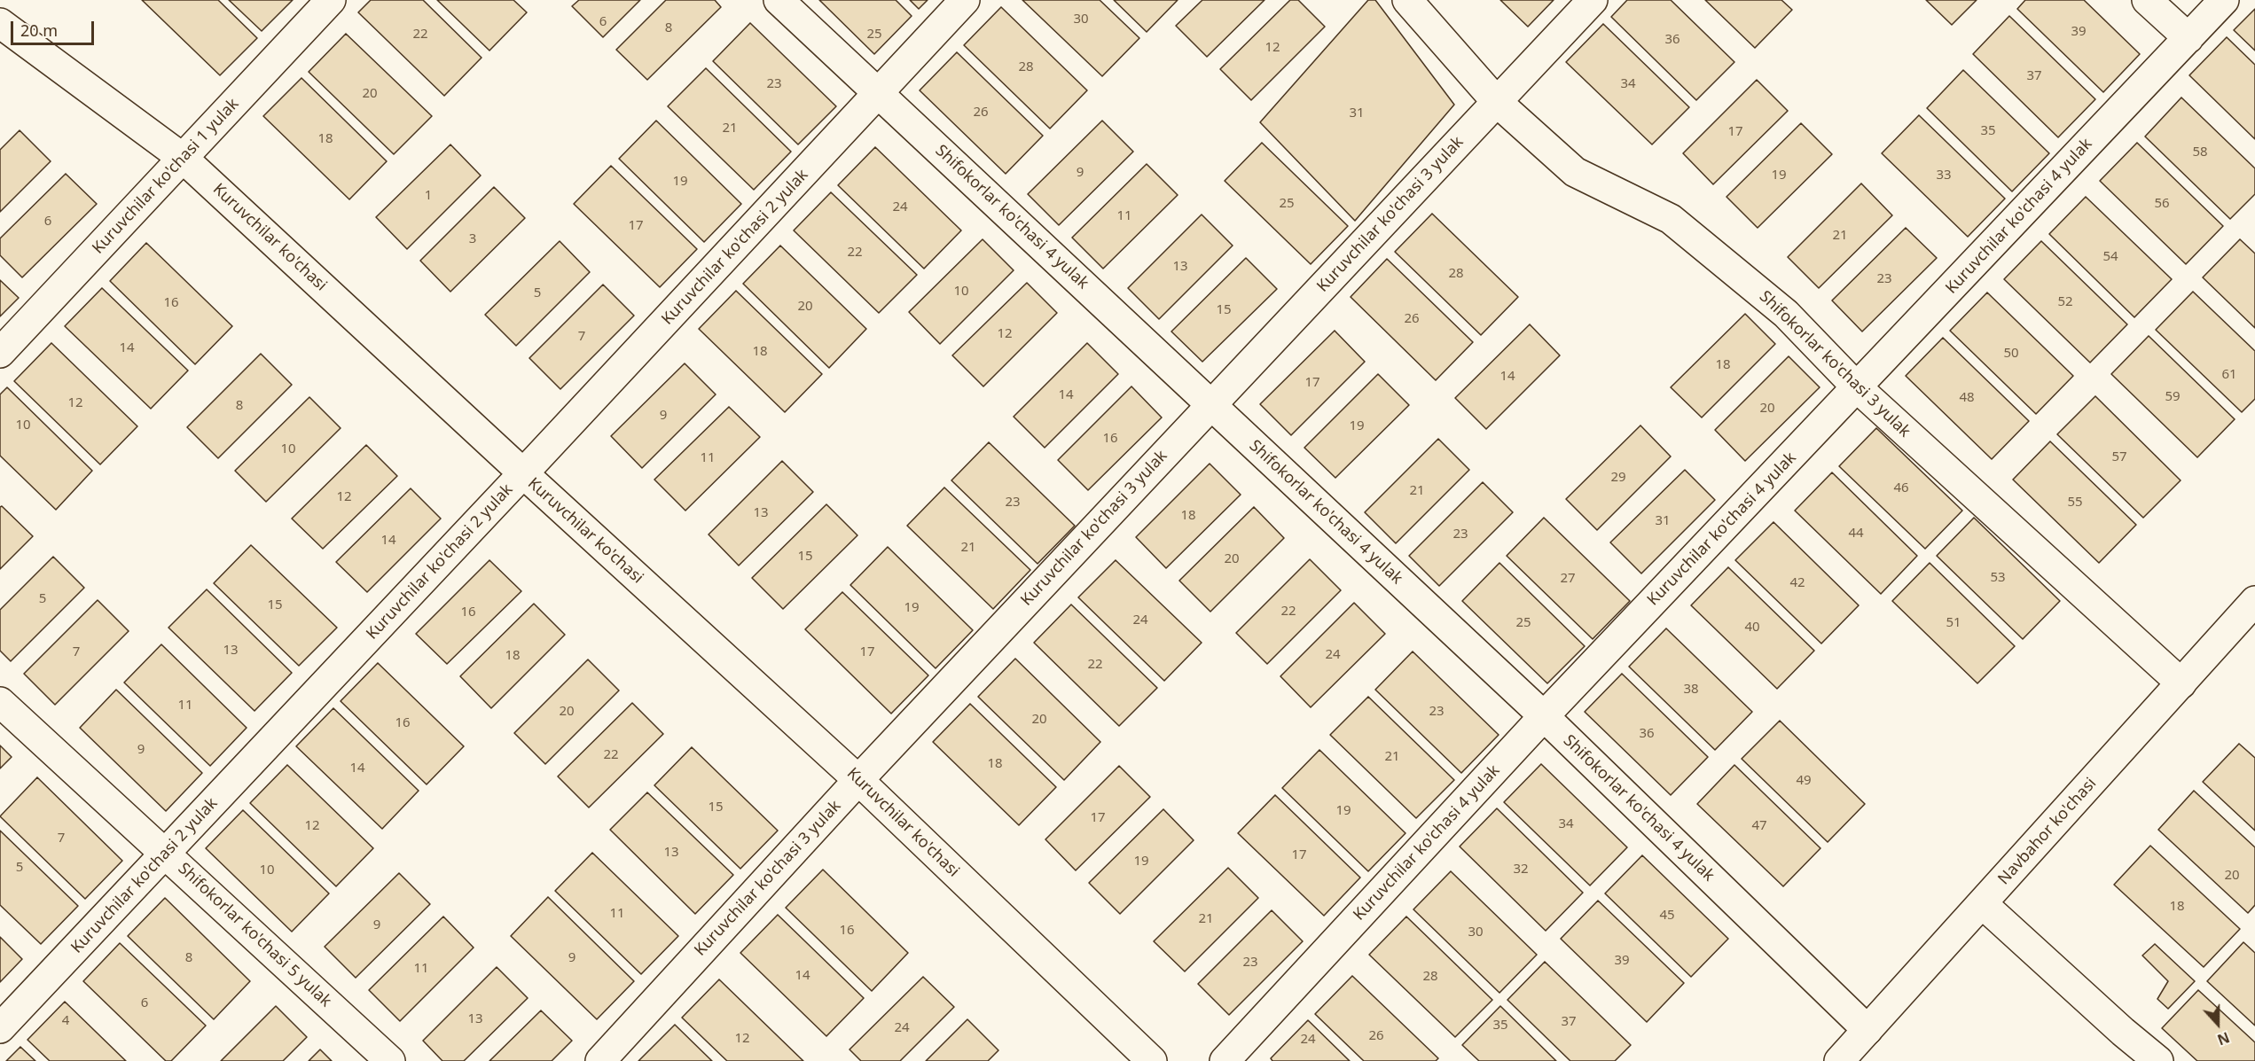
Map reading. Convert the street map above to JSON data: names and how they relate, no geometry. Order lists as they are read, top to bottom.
{
  "streets": {
    "street": [
      "Kuruvchilar ko'chasi 1 yulak",
      "Kuruvchilar ko'chasi 3 yulak",
      "Kuruvchilar ko'chasi 4 yulak",
      "Shifokorlar ko'chasi 4 yulak",
      "Kuruvchilar ko'chasi",
      "Kuruvchilar ko'chasi 2 yulak",
      "Shifokorlar ko'chasi 3 yulak",
      "Navbahor ko'chasi",
      "Shifokorlar ko'chasi 5 yulak"
    ]
  },
  "crossings": [
    ["Kuruvchilar ko'chasi 1 yulak", "Kuruvchilar ko'chasi"],
    ["Kuruvchilar ko'chasi 3 yulak", "Shifokorlar ko'chasi 4 yulak"],
    ["Kuruvchilar ko'chasi 3 yulak", "Kuruvchilar ko'chasi"],
    ["Kuruvchilar ko'chasi 3 yulak", "Shifokorlar ko'chasi 3 yulak"],
    ["Kuruvchilar ko'chasi 4 yulak", "Shifokorlar ko'chasi 4 yulak"],
    ["Kuruvchilar ko'chasi 4 yulak", "Shifokorlar ko'chasi 3 yulak"],
    ["Shifokorlar ko'chasi 4 yulak", "Kuruvchilar ko'chasi 2 yulak"],
    ["Shifokorlar ko'chasi 4 yulak", "Navbahor ko'chasi"],
    ["Kuruvchilar ko'chasi", "Kuruvchilar ko'chasi 2 yulak"],
    ["Kuruvchilar ko'chasi 2 yulak", "Shifokorlar ko'chasi 5 yulak"],
    ["Shifokorlar ko'chasi 3 yulak", "Navbahor ko'chasi"]
  ],
  "house_numbers": [
    "30",
    "6",
    "8",
    "39",
    "22",
    "25",
    "36",
    "12",
    "28",
    "37",
    "23",
    "34",
    "20",
    "26",
    "31",
    "21",
    "35",
    "17",
    "18",
    "58",
    "9",
    "19",
    "33",
    "19",
    "1",
    "25",
    "56",
    "24",
    "11",
    "6",
    "17",
    "21",
    "3",
    "22",
    "54",
    "13",
    "28",
    "23",
    "10",
    "5",
    "52",
    "16",
    "20",
    "15",
    "26",
    "12",
    "7",
    "14",
    "18",
    "50",
    "18",
    "61",
    "14",
    "17",
    "14",
    "59",
    "48",
    "12",
    "8",
    "20",
    "9",
    "10",
    "19",
    "16",
    "10",
    "57",
    "11",
    "29",
    "46",
    "21",
    "12",
    "23",
    "55",
    "13",
    "18",
    "31",
    "44",
    "23",
    "14",
    "21",
    "15",
    "20",
    "53",
    "27",
    "42",
    "5",
    "15",
    "19",
    "22",
    "16",
    "24",
    "25",
    "51",
    "40",
    "13",
    "7",
    "17",
    "24",
    "18",
    "22",
    "38",
    "11",
    "20",
    "23",
    "20",
    "16",
    "36",
    "9",
    "22",
    "21",
    "18",
    "14",
    "49",
    "15",
    "19",
    "17",
    "34",
    "12",
    "47",
    "7",
    "13",
    "17",
    "19",
    "5",
    "32",
    "10",
    "20",
    "18",
    "11",
    "45",
    "21",
    "9",
    "16",
    "30",
    "8",
    "9",
    "39",
    "23",
    "11",
    "14",
    "28",
    "6",
    "13",
    "4",
    "37",
    "35",
    "24",
    "26",
    "12",
    "24"
  ],
  "scale_bar": "20 m",
  "north": "bottom"
}
